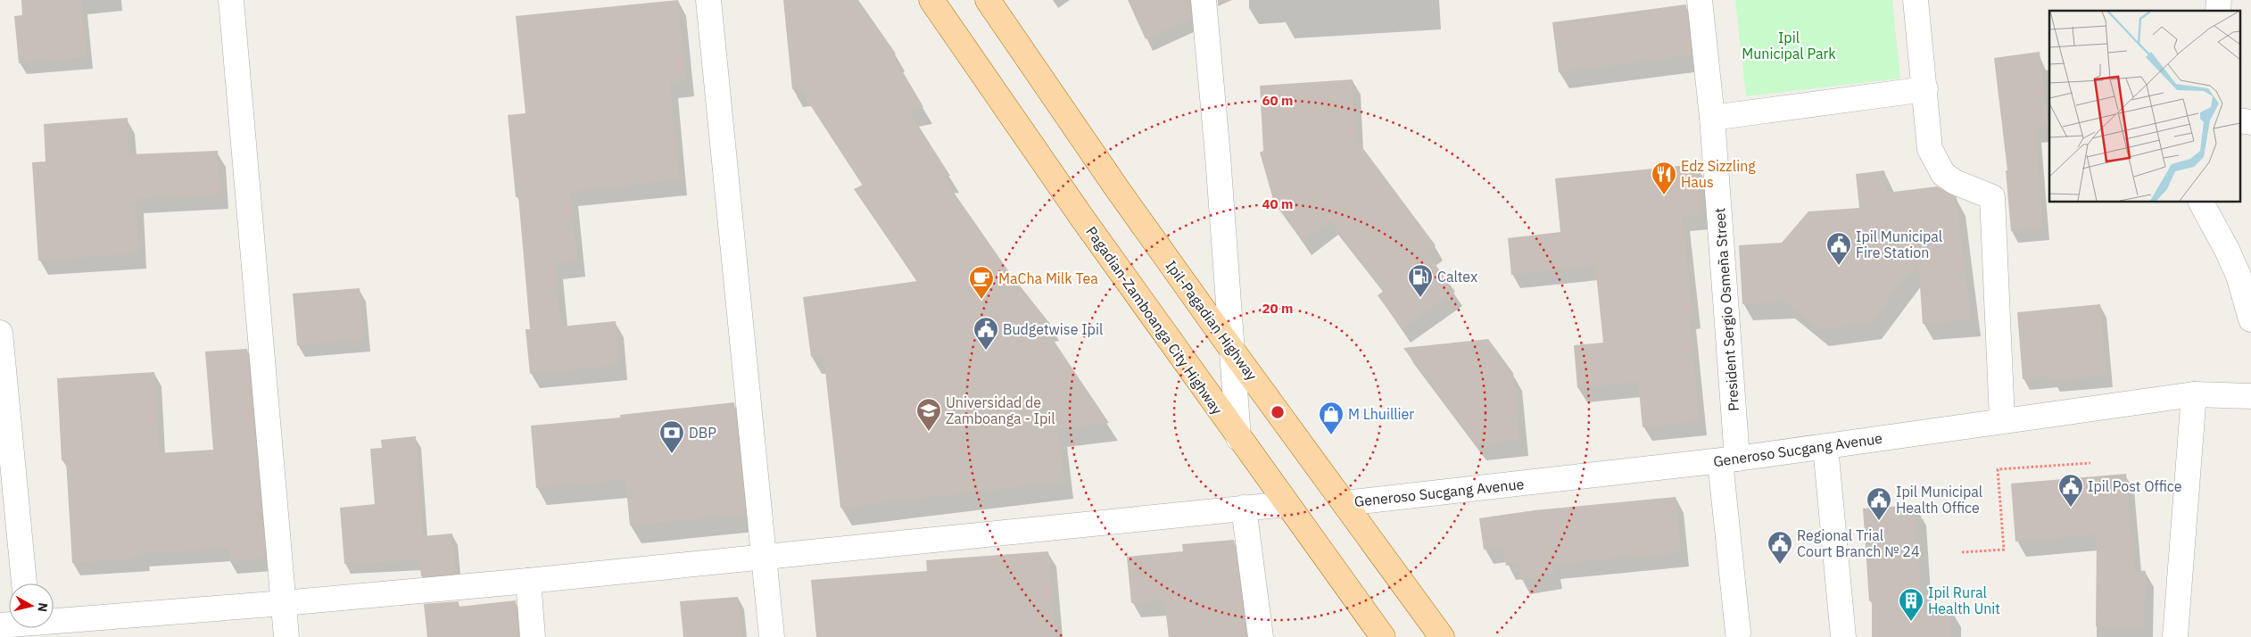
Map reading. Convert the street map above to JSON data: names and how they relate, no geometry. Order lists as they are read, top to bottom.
{
  "streets": {
    "main road": ["Pagadian-Zamboanga City Highway", "Ipil-Pagadian Highway"],
    "street": ["President Sergio Osmeña Street", "Generoso Sucgang Avenue"]
  },
  "crossings": [
    ["President Sergio Osmeña Street", "Generoso Sucgang Avenue"],
    ["Ipil-Pagadian Highway", "Generoso Sucgang Avenue"]
  ],
  "parks": ["Ipil Municipal Park"],
  "places": {
    "restaurant": ["Edz Sizzling Haus"],
    "public building": [
      "Ipil Municipal Fire Station",
      "Budgetwise Ipil",
      "Ipil Post Office",
      "Ipil Municipal Health Office",
      "Regional Trial Court Branch № 24"
    ],
    "fuel station": ["Caltex"],
    "cafe": ["MaCha Milk Tea"],
    "school or university": ["Universidad de Zamboanga - Ipil"],
    "shop": ["M Lhuillier"],
    "bank": ["DBP"],
    "building": ["Ipil Rural Health Unit"]
  },
  "north": "right",
  "rings": ["60 m", "40 m", "20 m"]
}
